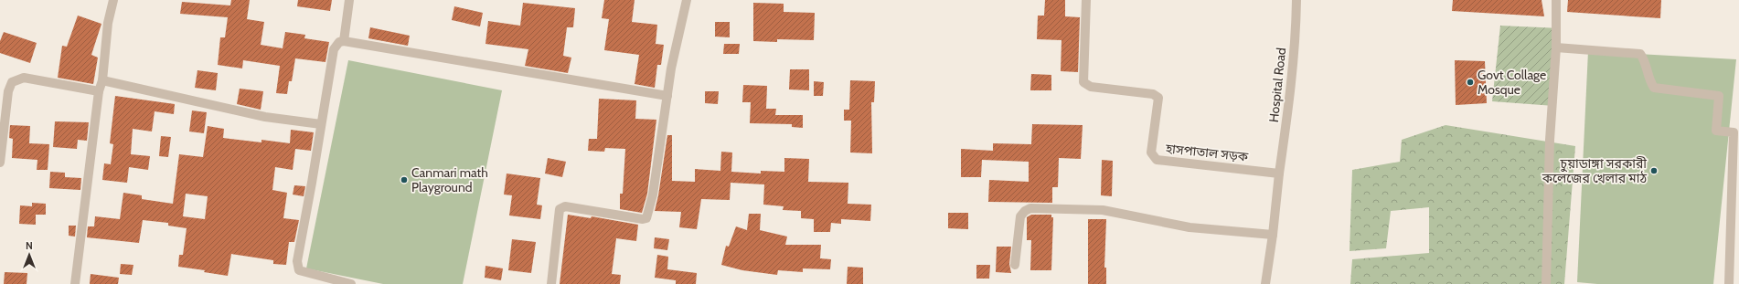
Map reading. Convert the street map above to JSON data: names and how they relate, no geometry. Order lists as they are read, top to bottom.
{
  "streets": {
    "street": ["Hospital Road", "হাসপাতাল সড়ক"]
  },
  "crossings": [
    ["Hospital Road", "হাসপাতাল সড়ক"]
  ],
  "places": ["Govt Collage Mosque", "চুয়াডাঙ্গা সরকারী কলেজের খেলার মাঠ", "Canmari math Playground"],
  "north": "top"
}
